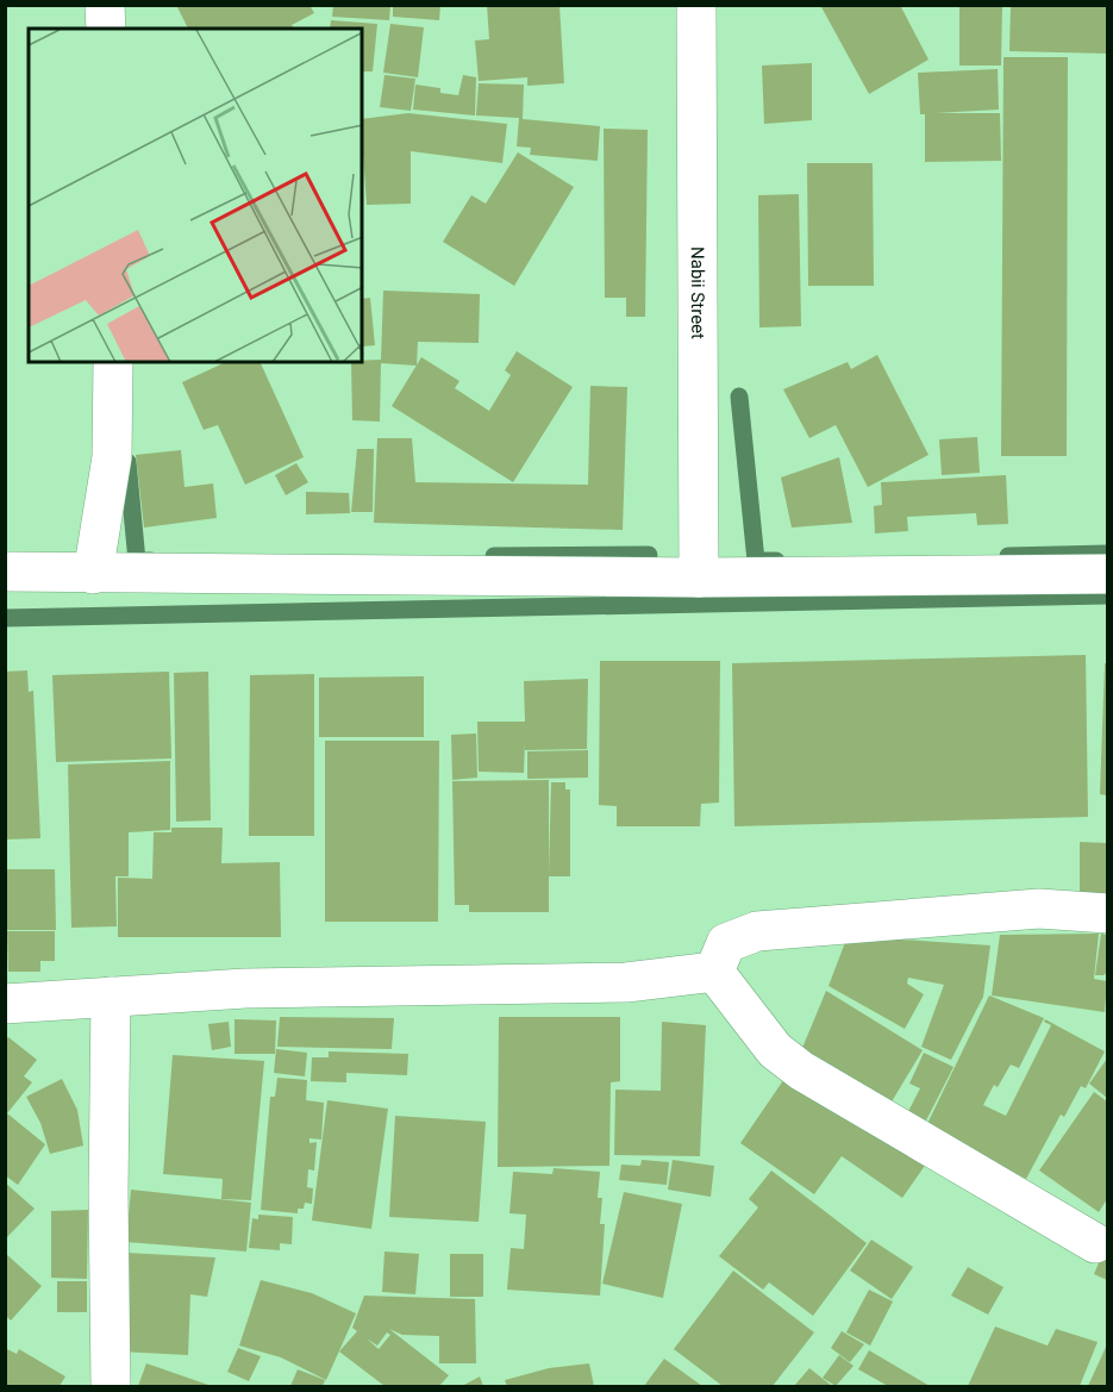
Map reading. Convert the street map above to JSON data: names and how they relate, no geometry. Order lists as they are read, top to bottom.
{
  "streets": {
    "street": ["Nabii Street"]
  }
}
